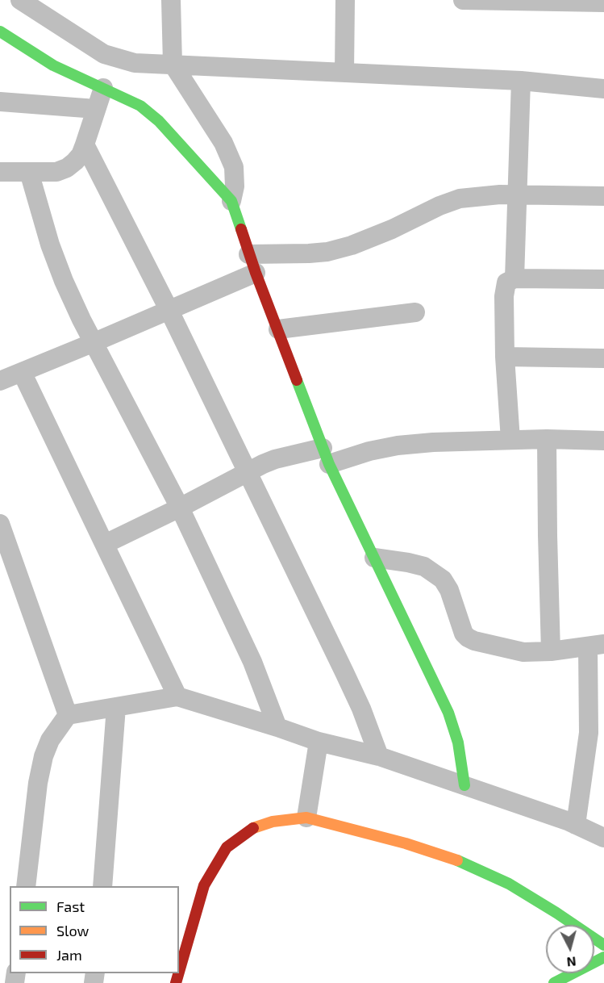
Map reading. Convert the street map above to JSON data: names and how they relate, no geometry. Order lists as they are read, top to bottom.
{
  "legend": ["Fast", "Slow", "Jam"],
  "north": "bottom"
}
